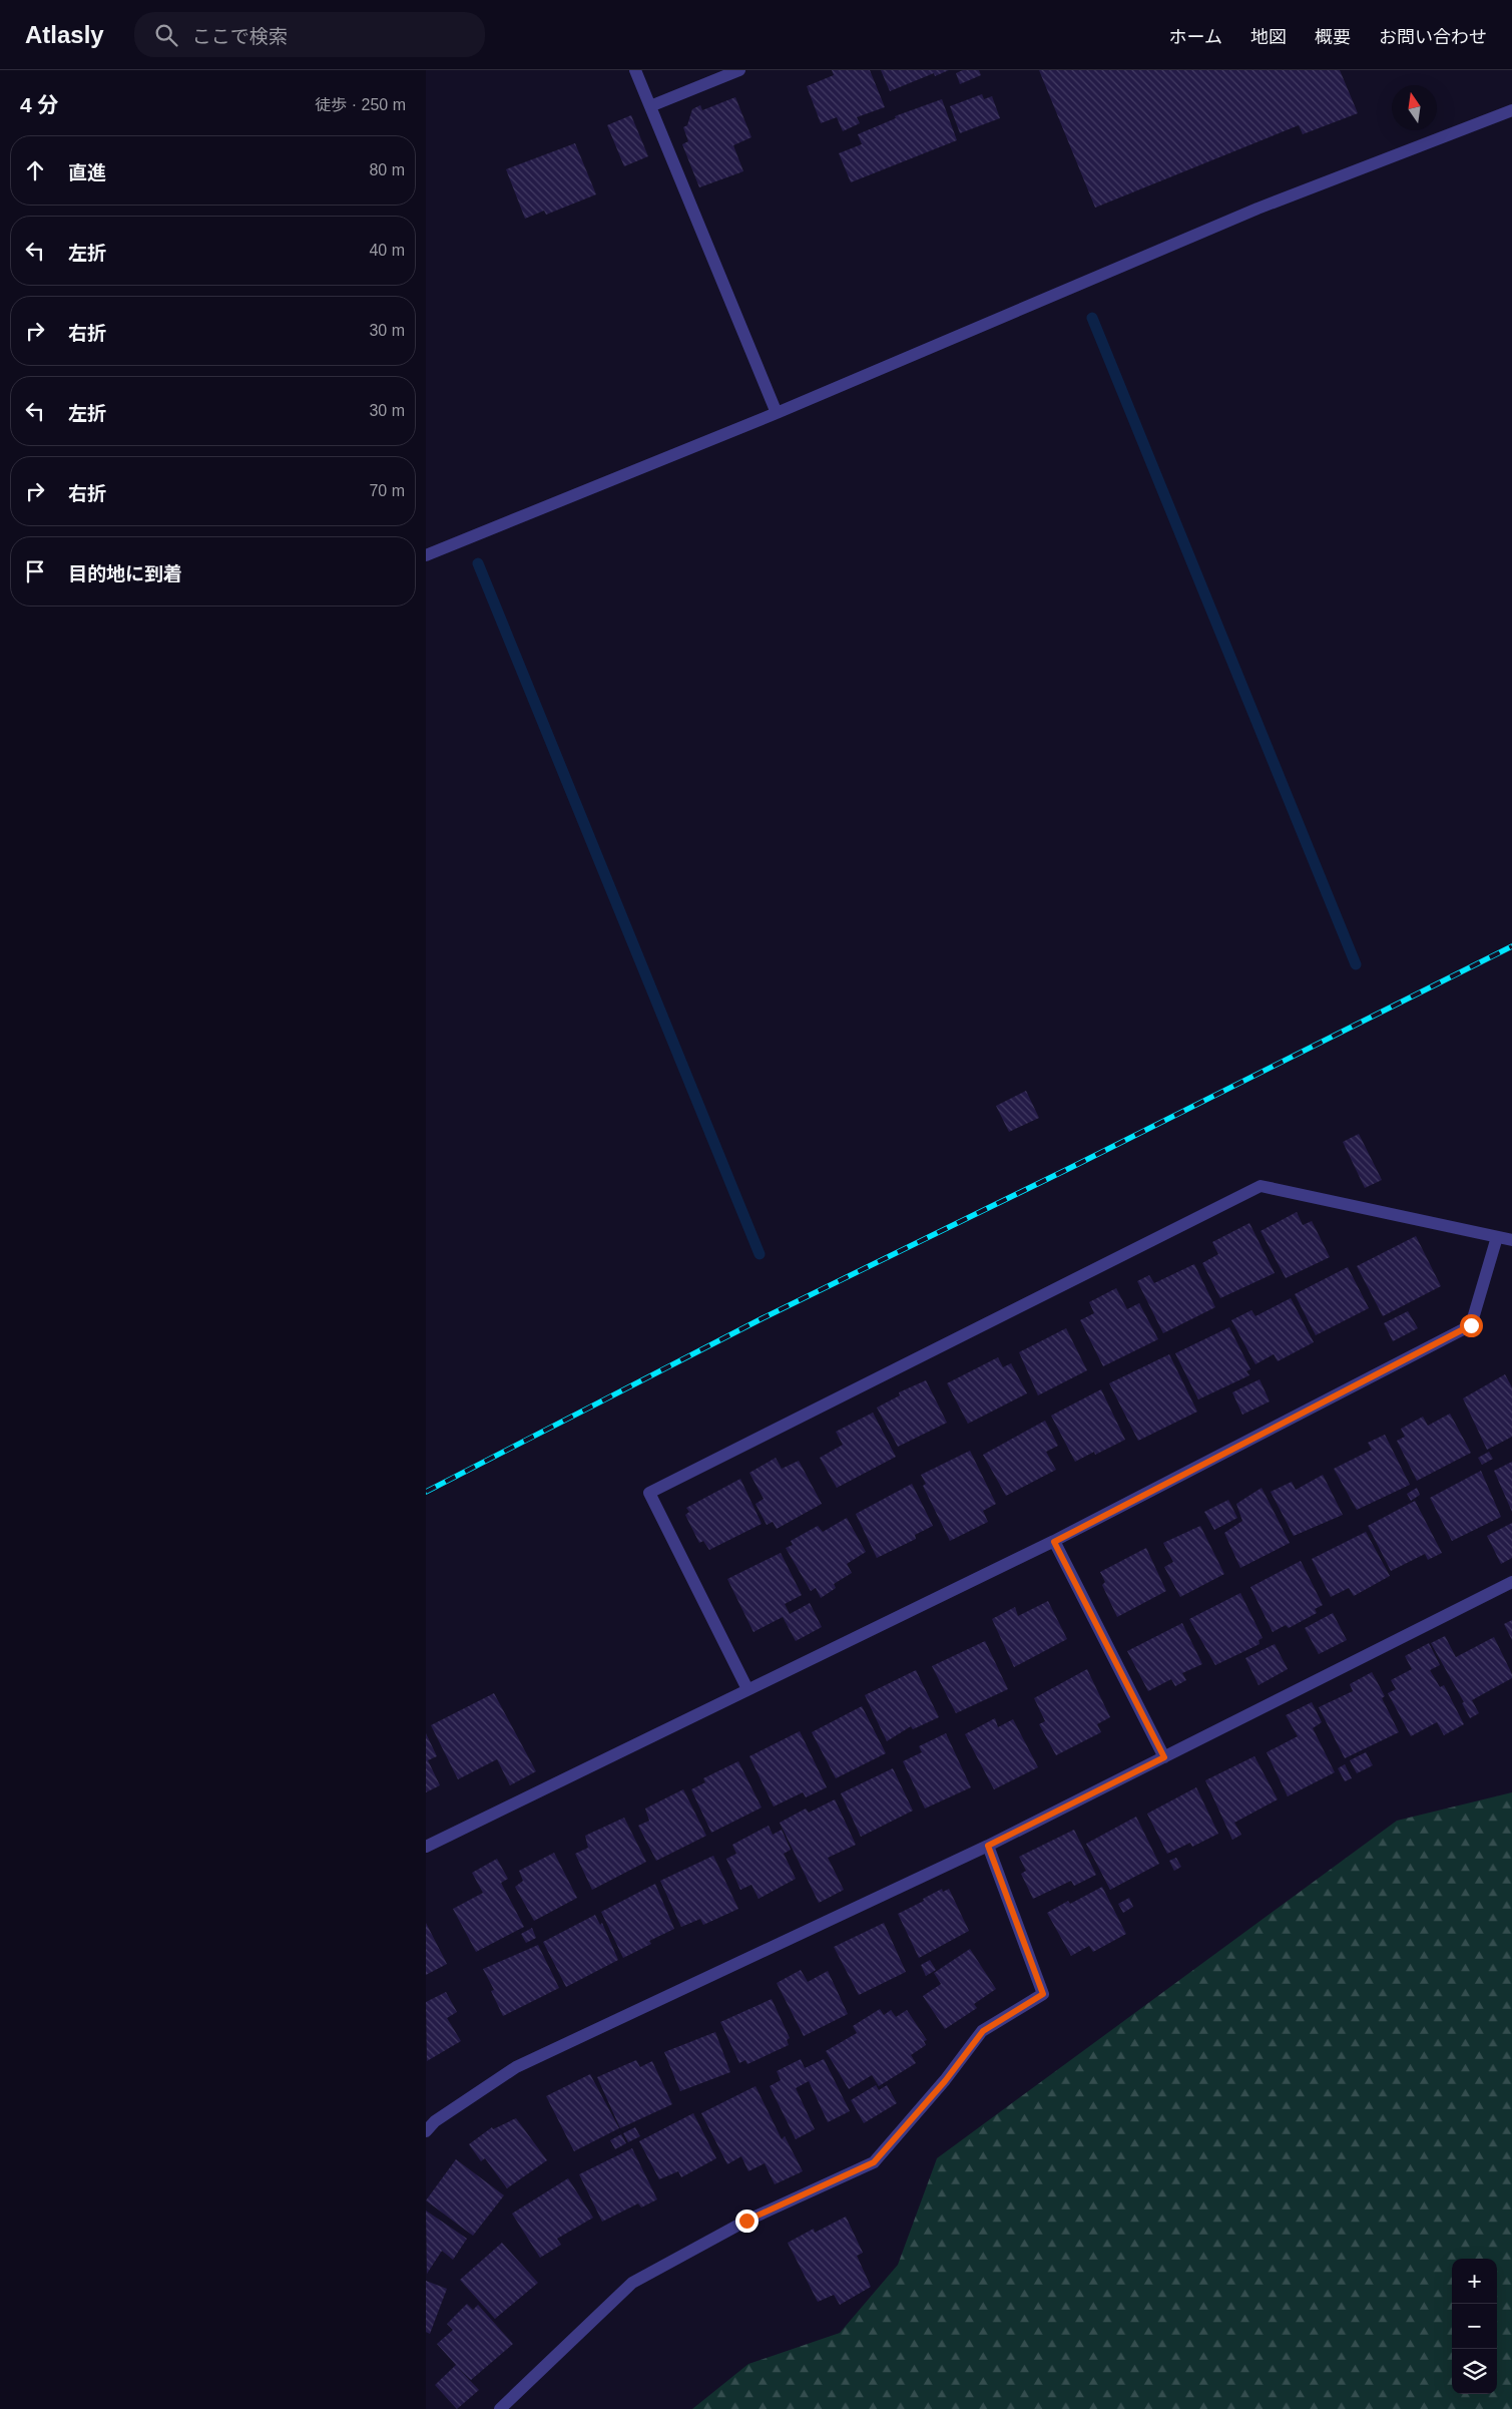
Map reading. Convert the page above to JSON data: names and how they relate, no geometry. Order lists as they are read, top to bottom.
{
  "north": "top",
  "page": {
    "header": "Atlasly",
    "search": "ここで検索",
    "nav": [
      "ホーム",
      "地図",
      "概要",
      "お問い合わせ"
    ],
    "heading": ["4 分", "徒歩 · 250 m"],
    "list": [
      ["直進", "80 m"],
      ["左折", "40 m"],
      ["右折", "30 m"],
      ["左折", "30 m"],
      ["右折", "70 m"],
      "目的地に到着"
    ],
    "map_buttons": ["+", "−"]
  }
}
